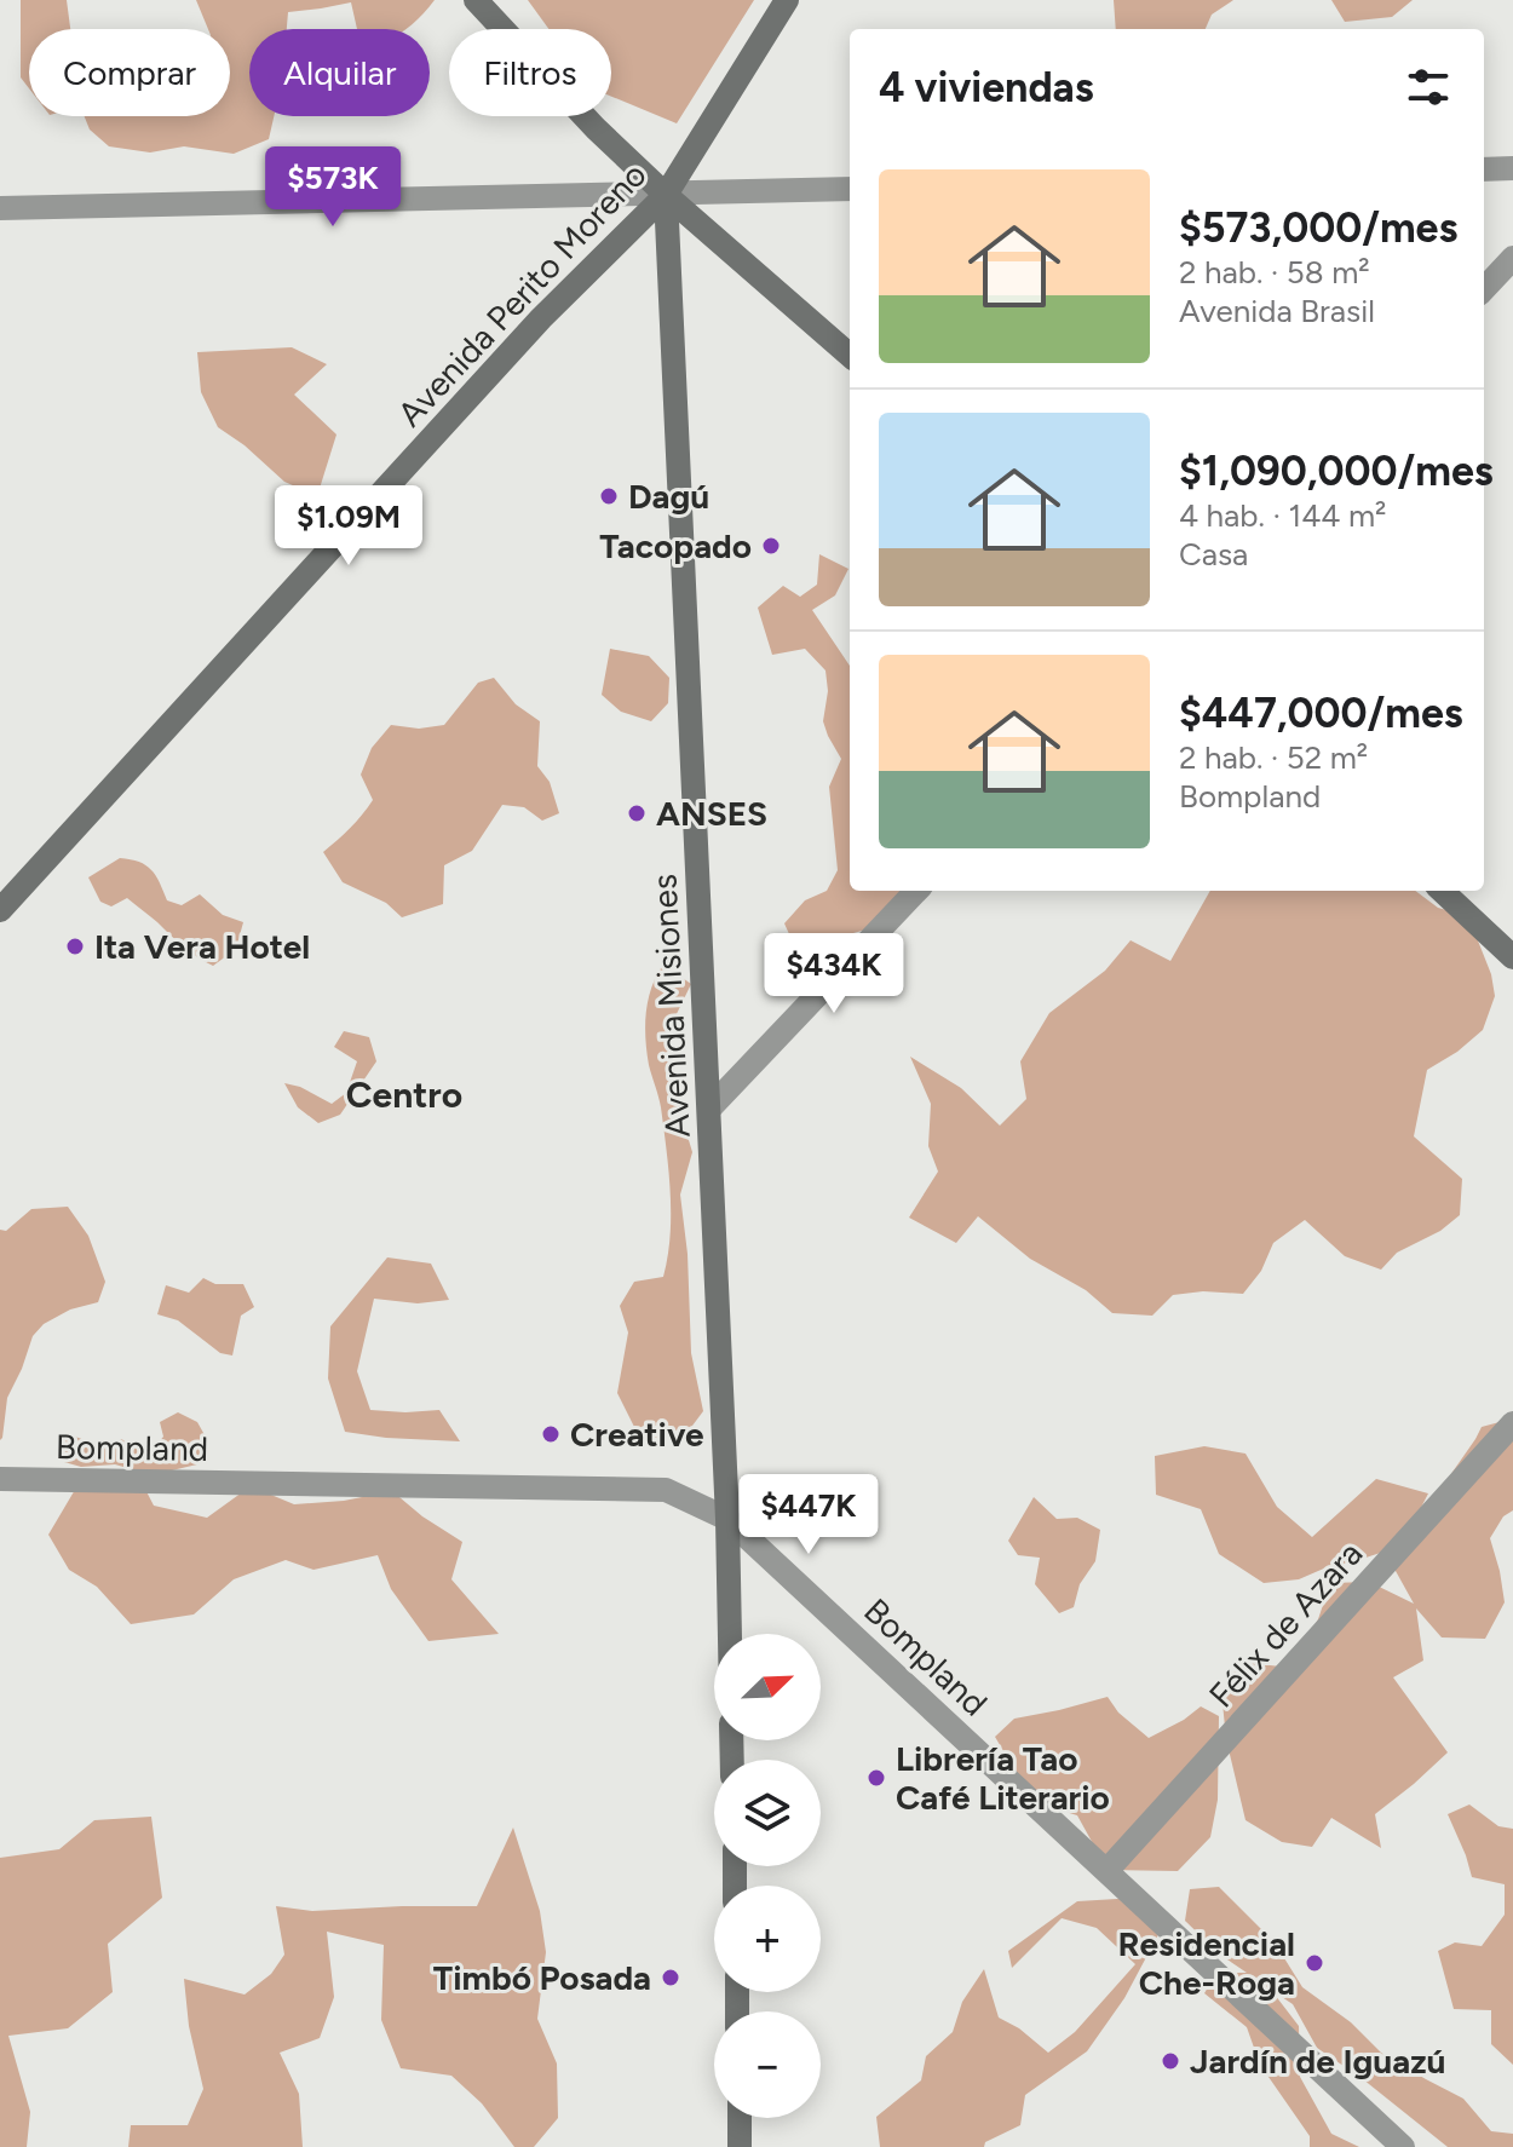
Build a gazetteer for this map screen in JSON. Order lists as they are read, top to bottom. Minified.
{"streets":{"main road":["Avenida Perito Moreno","Avenida Misiones"],"street":["Bompland","Félix de Azara"]},"crossings":[["Avenida Perito Moreno","Avenida Misiones"],["Avenida Misiones","Bompland"],["Bompland","Félix de Azara"]],"districts":["Centro"],"places":["Dagú","Tacopado","ANSES","Ita Vera Hotel","Creative","Librería Tao Café Literario","Residencial Che-Roga","Timbó Posada","Jardín de Iguazú"],"north":"top right","page":{"chip":["Comprar","Alquilar","Filtros"],"heading":"4 viviendas","list":[{"name":"$573,000/mes","note":"2 hab. · 58 m² · Avenida Brasil"},{"name":"$1,090,000/mes","note":"4 hab. · 144 m² · Casa"},{"name":"$447,000/mes","note":"2 hab. · 52 m² · Bompland"}],"price":["$573K","$1.09M","$434K","$447K"],"map_buttons":["+","−"]}}
